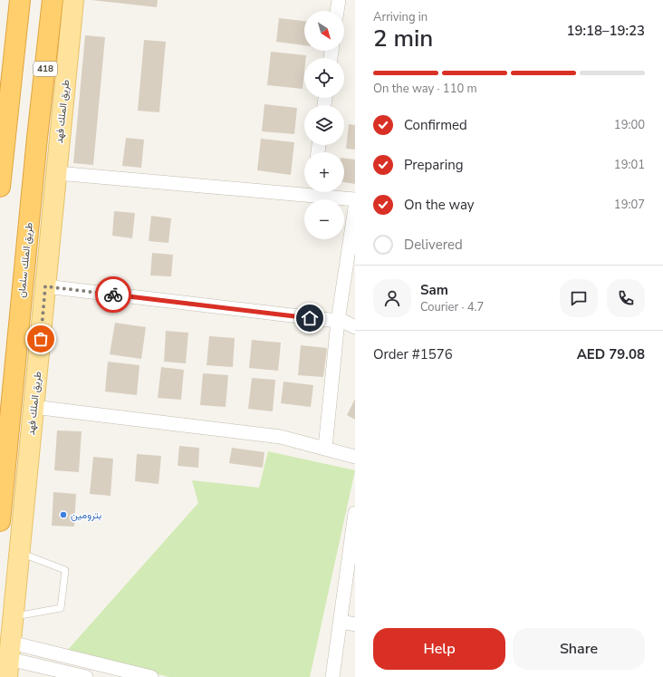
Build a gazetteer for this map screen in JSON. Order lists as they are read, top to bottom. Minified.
{"streets":{"highway":["418","طريق الملك سلمان"],"main road":["طريق الملك فهد"]},"places":["بترومين"],"north":"bottom right","page":{"heading":["2 min","Arriving in","19:18–19:23"],"panel":["Sam","Courier · 4.7","Order #1576","AED 79.08"],"map_buttons":["+","−"],"bar":"On the way · 110 m","list":[["Confirmed","19:00"],["Preparing","19:01"],["On the way","19:07"],"Delivered"],"buttons":["Help","Share"]}}
